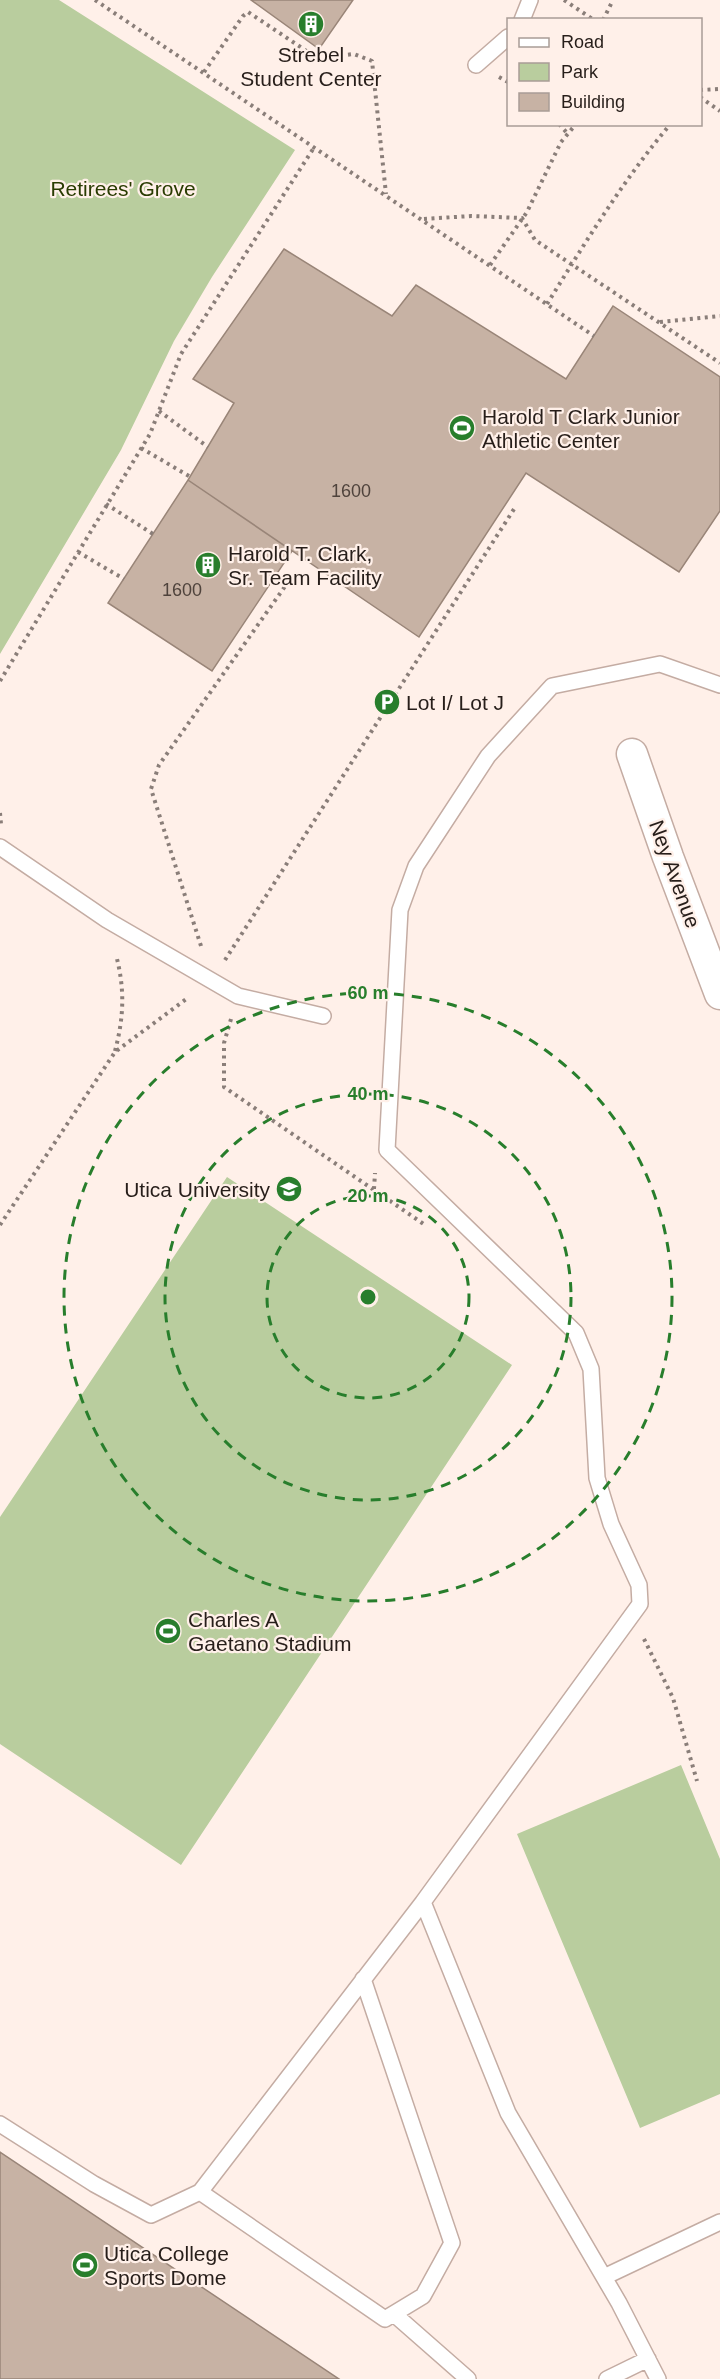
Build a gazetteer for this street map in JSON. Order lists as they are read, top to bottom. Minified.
{"streets":{"street":["Ney Avenue"]},"parks":["Retirees' Grove"],"places":{"building":["Strebel Student Center","Harold T. Clark, Sr. Team Facility"],"sports":["Harold T Clark Junior Athletic Center","Charles A Gaetano Stadium","Utica College Sports Dome"],"parking":["Lot I/ Lot J"],"school or university":["Utica University"]},"house_numbers":["1600","1600"],"legend":["Road","Park","Building"],"rings":["60 m","40 m","20 m"]}
